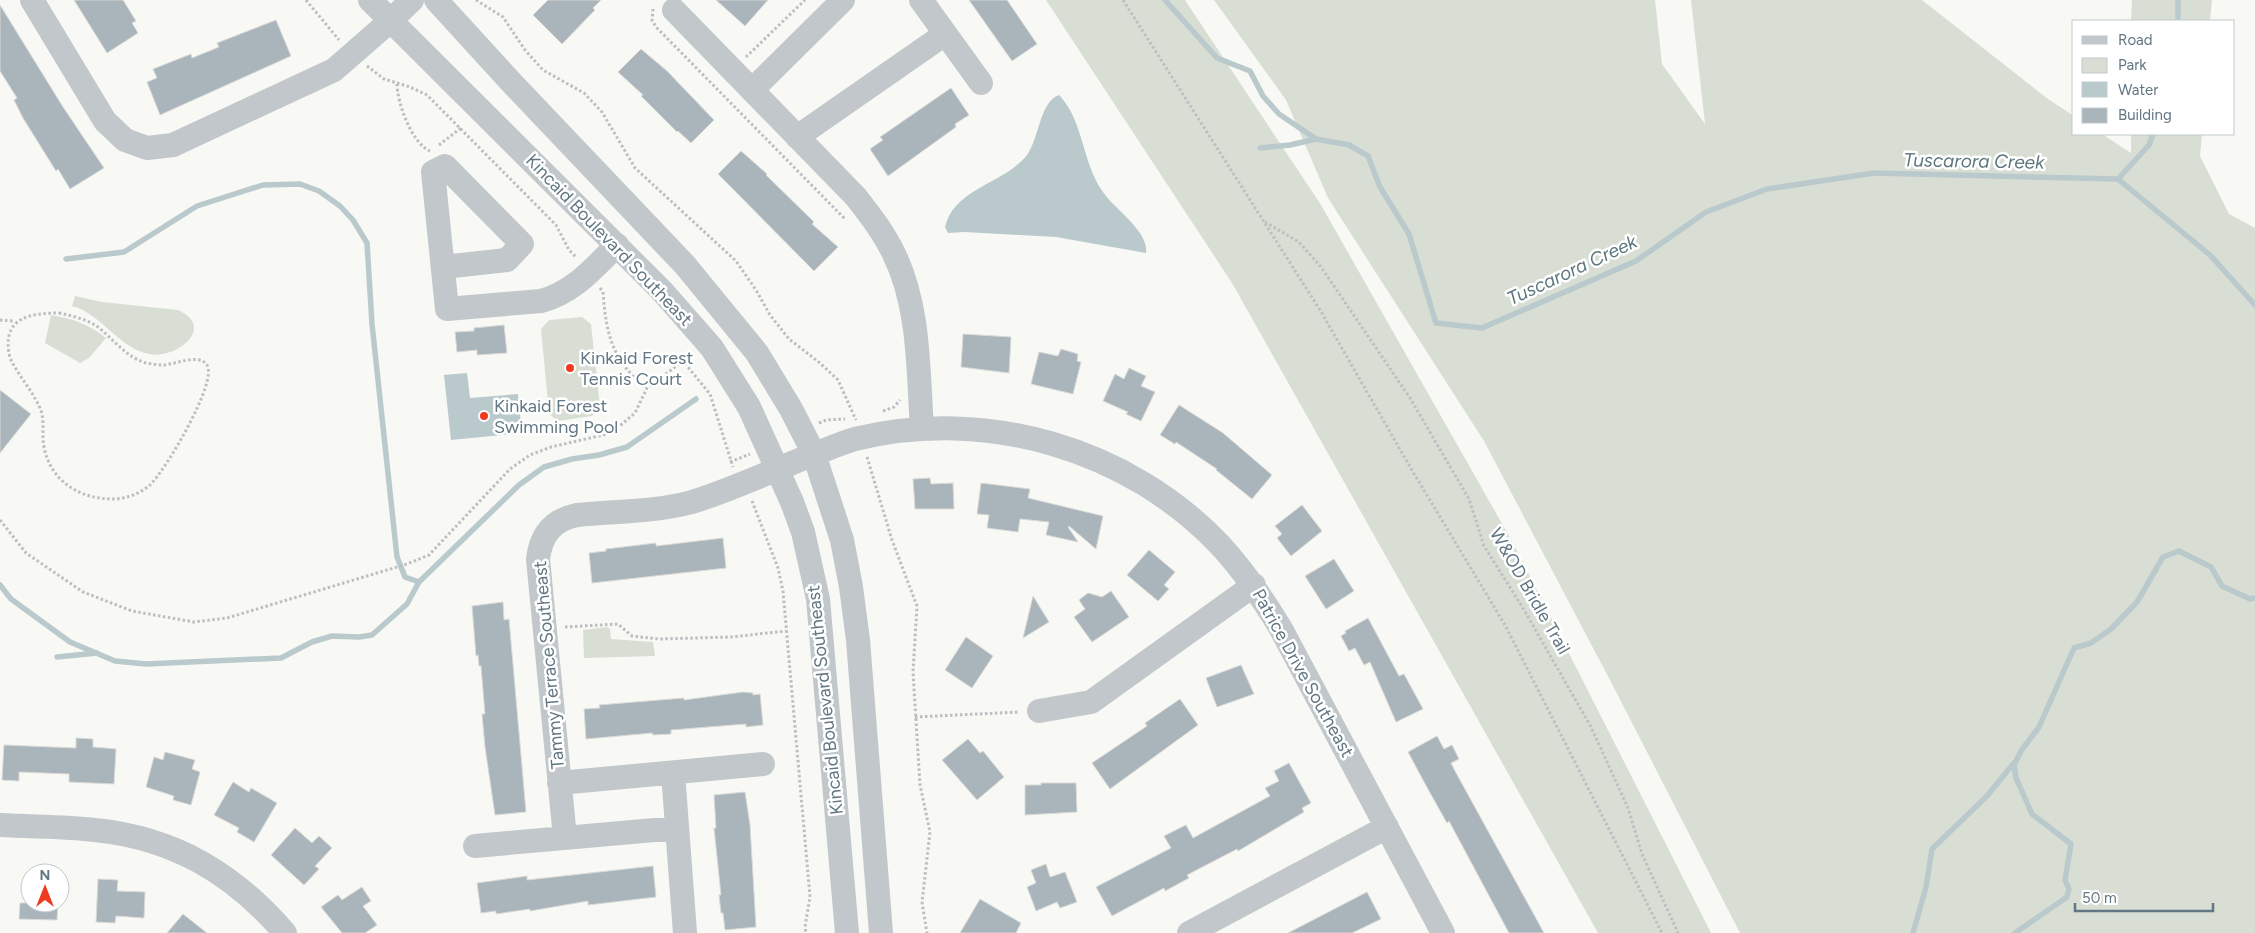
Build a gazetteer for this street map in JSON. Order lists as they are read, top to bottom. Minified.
{"streets":{"street":["Kincaid Boulevard Southeast","Tammy Terrace Southeast","Patrice Drive Southeast"],"path":["W&OD Bridle Trail"]},"crossings":[["Kincaid Boulevard Southeast","Tammy Terrace Southeast"],["Kincaid Boulevard Southeast","Patrice Drive Southeast"],["Tammy Terrace Southeast","Patrice Drive Southeast"]],"water":["Tuscarora Creek"],"places":["Kinkaid Forest Tennis Court","Kinkaid Forest Swimming Pool"],"legend":["Road","Park","Water","Building"],"scale_bar":"50 m","north":"top"}
